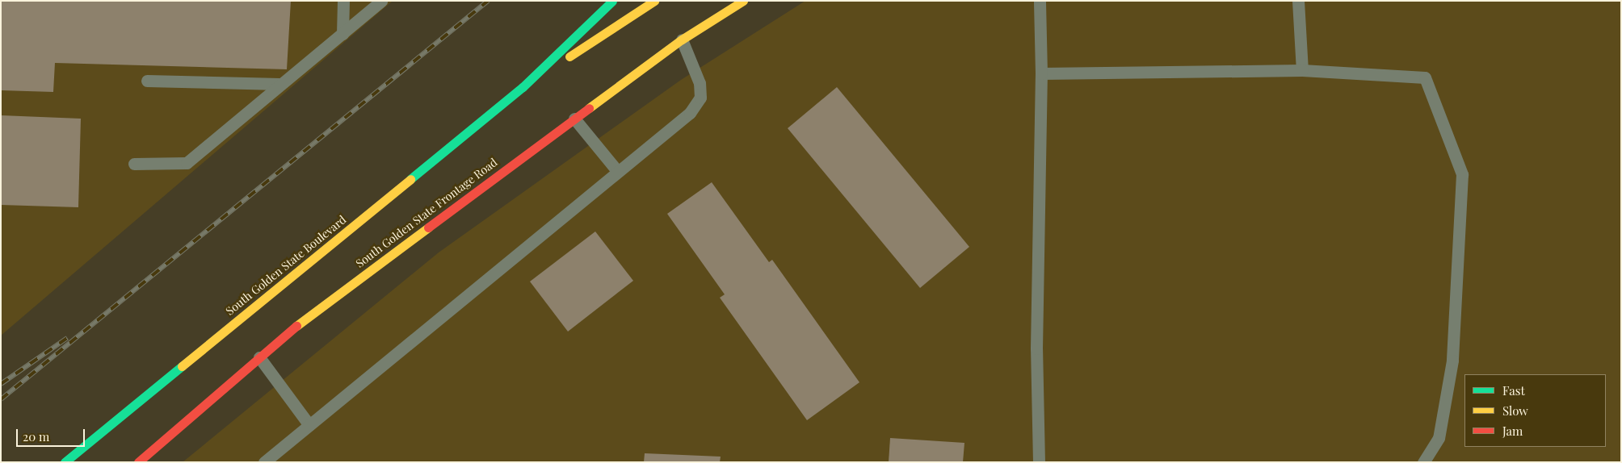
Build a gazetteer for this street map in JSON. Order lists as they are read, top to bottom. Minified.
{"streets":{"main road":["South Golden State Frontage Road","South Golden State Boulevard"]},"legend":["Fast","Slow","Jam"],"scale_bar":"20 m"}
